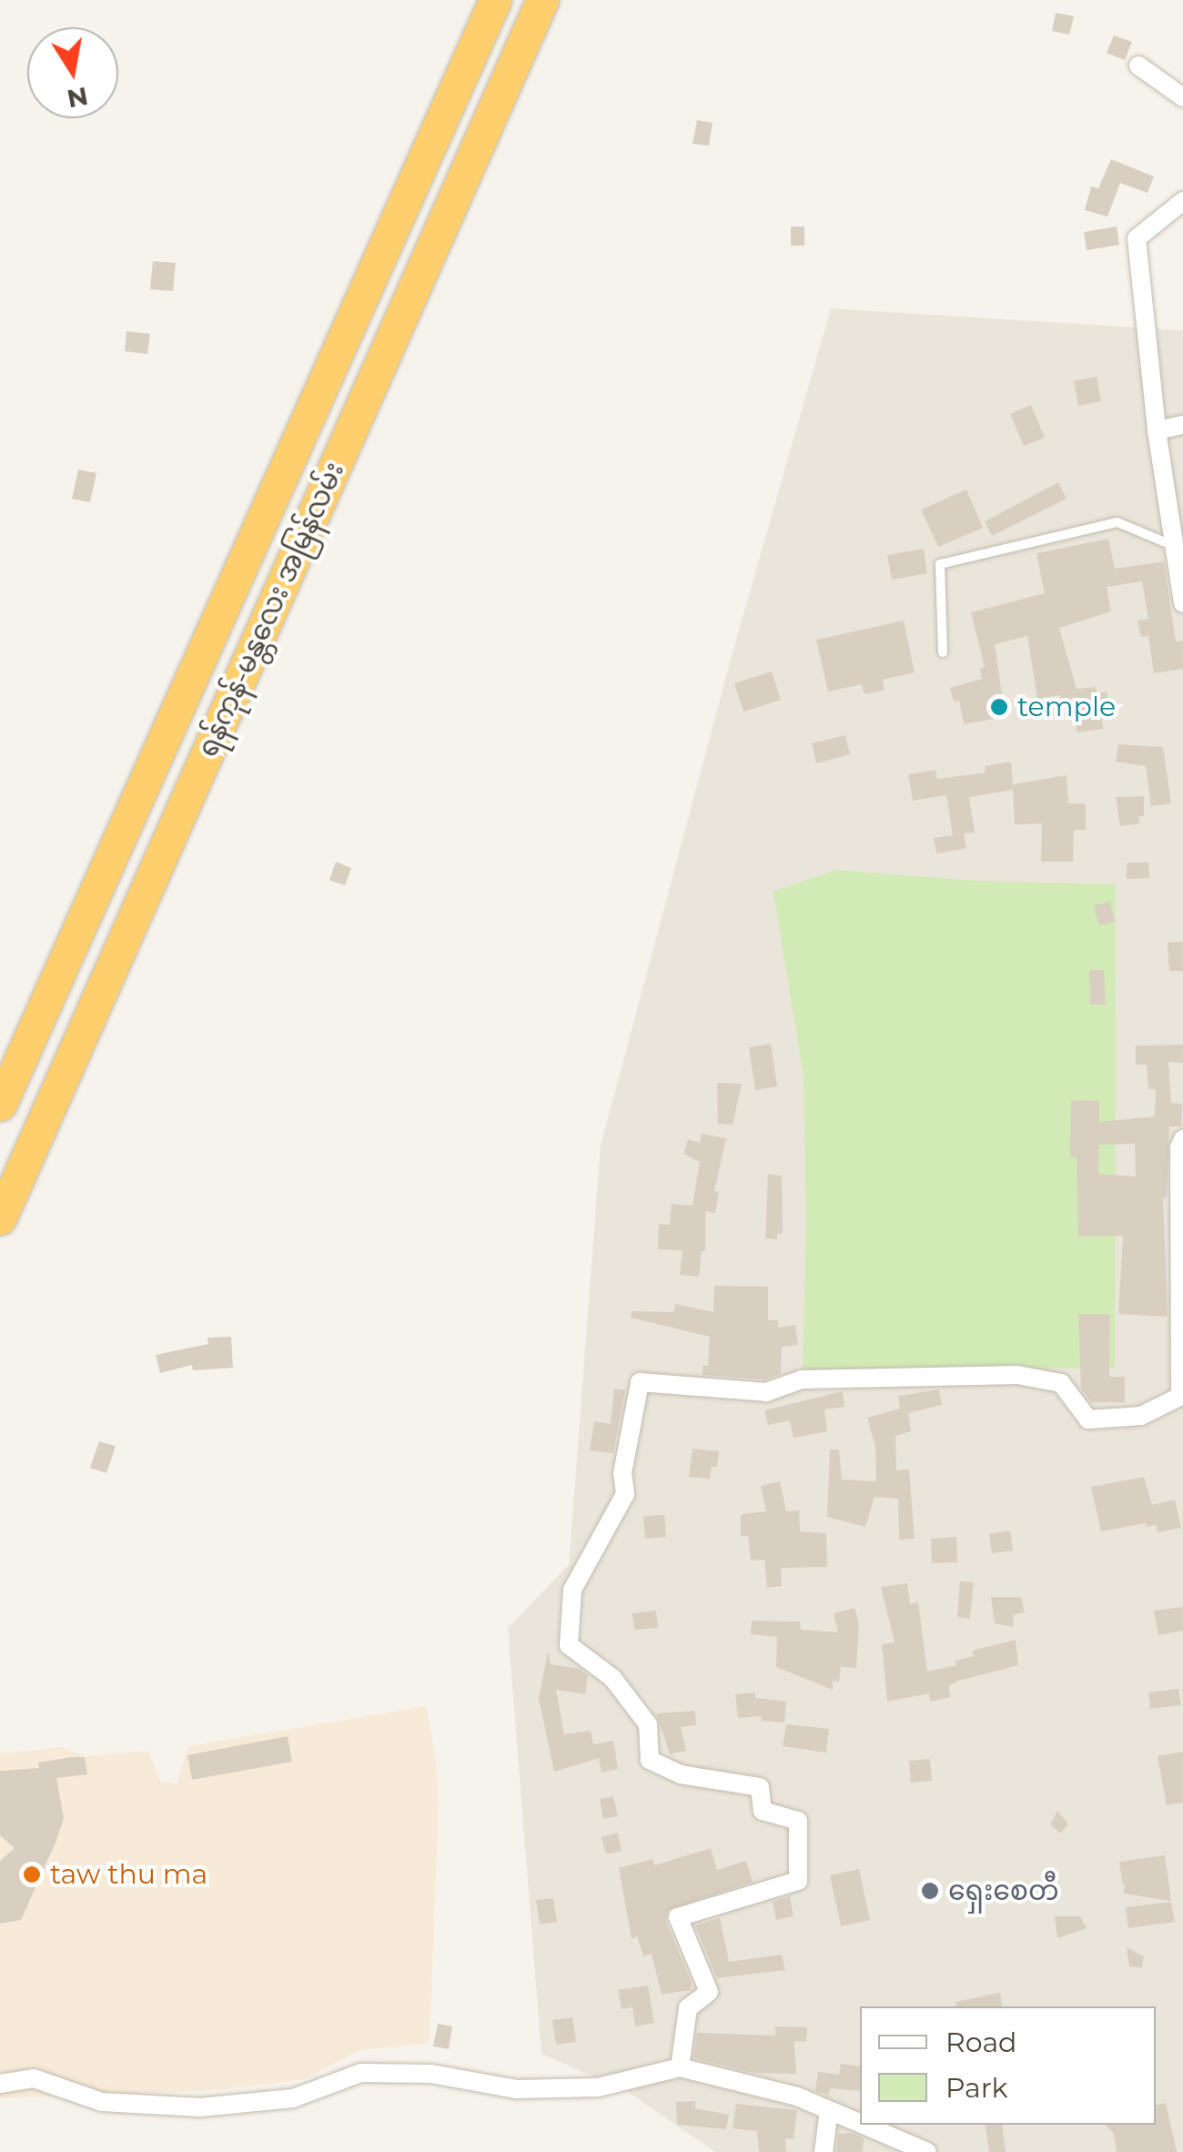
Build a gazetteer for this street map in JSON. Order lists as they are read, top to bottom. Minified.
{"streets":{"highway":["ရန်ကုန်-မန္တလေး အမြန်လမ်း"]},"places":["temple","taw thu ma","ရှေးစေတီ"],"legend":["Road","Park"],"north":"bottom"}
